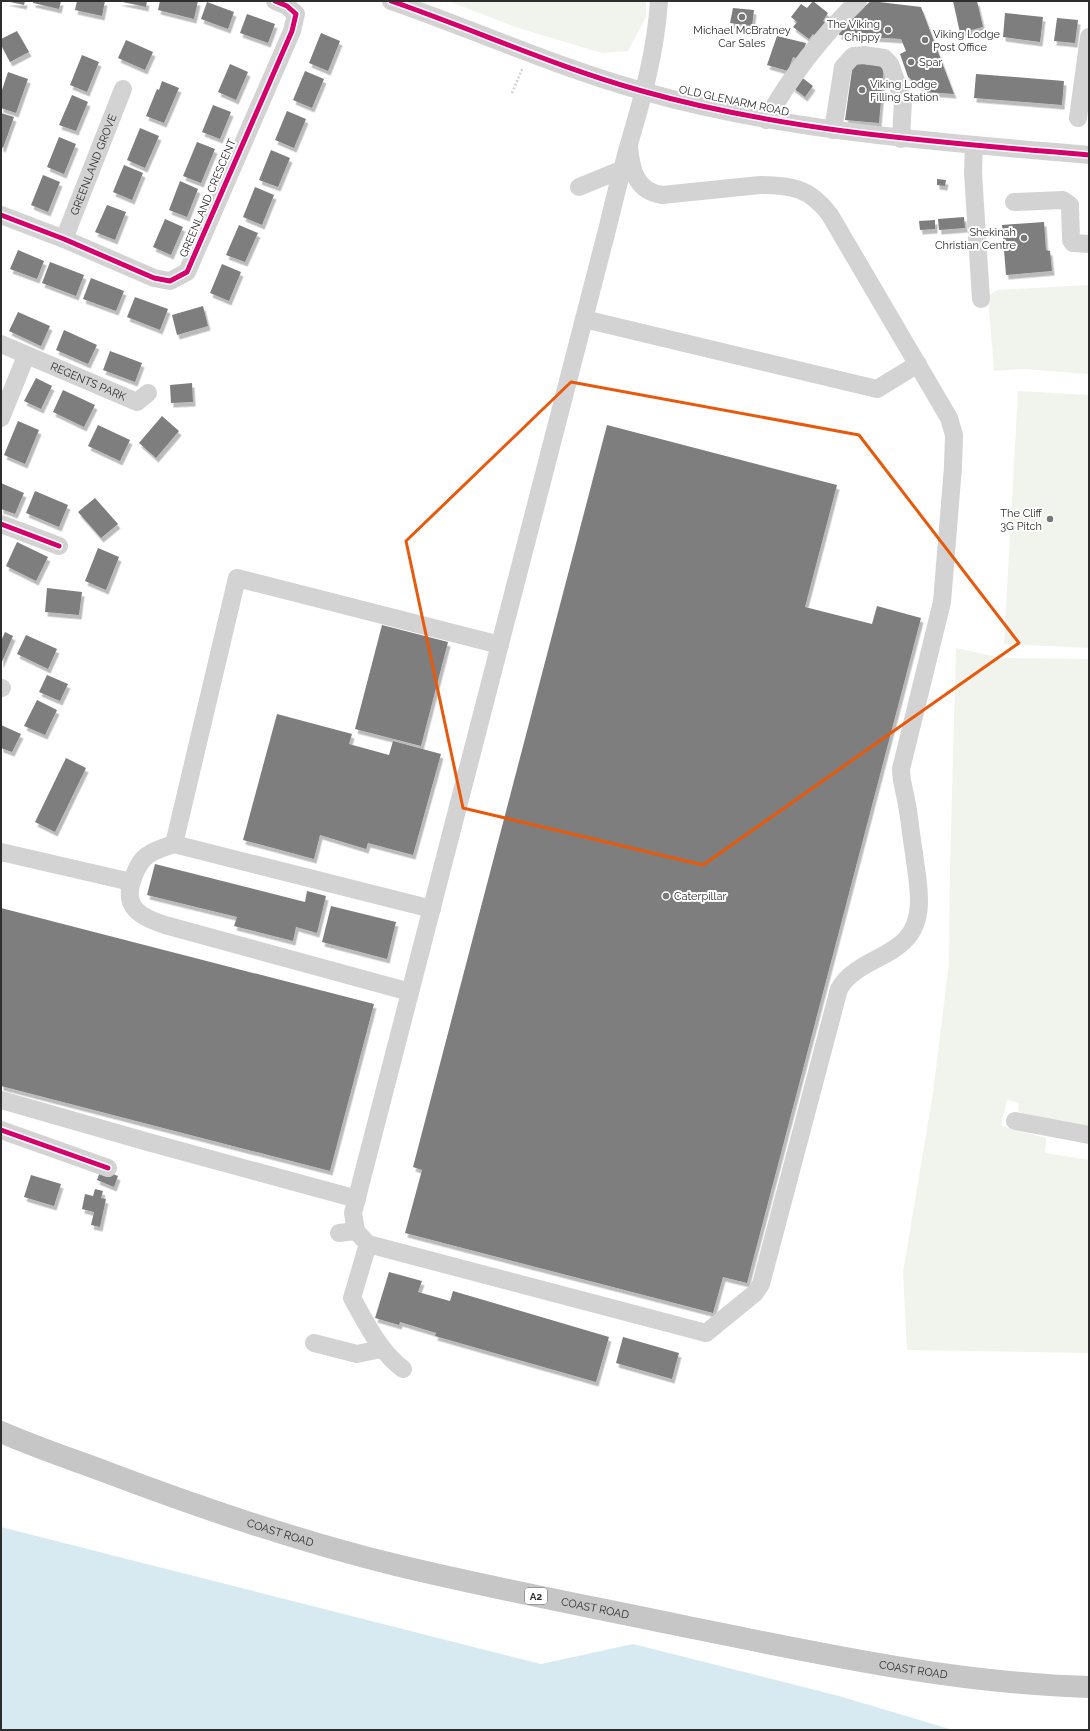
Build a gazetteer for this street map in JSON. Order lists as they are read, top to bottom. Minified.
{"streets":{"main road":["COAST ROAD","A2"],"street":["OLD GLENARM ROAD","GREENLAND GROVE","GREENLAND CRESCENT","REGENTS PARK"]},"crossings":[["GREENLAND GROVE","GREENLAND CRESCENT"]],"places":["Michael McBratney Car Sales","The Viking Chippy","Viking Lodge Post Office","Spar","Viking Lodge Filling Station","Shekinah Christian Centre","The Cliff 3G Pitch","Caterpillar"]}
